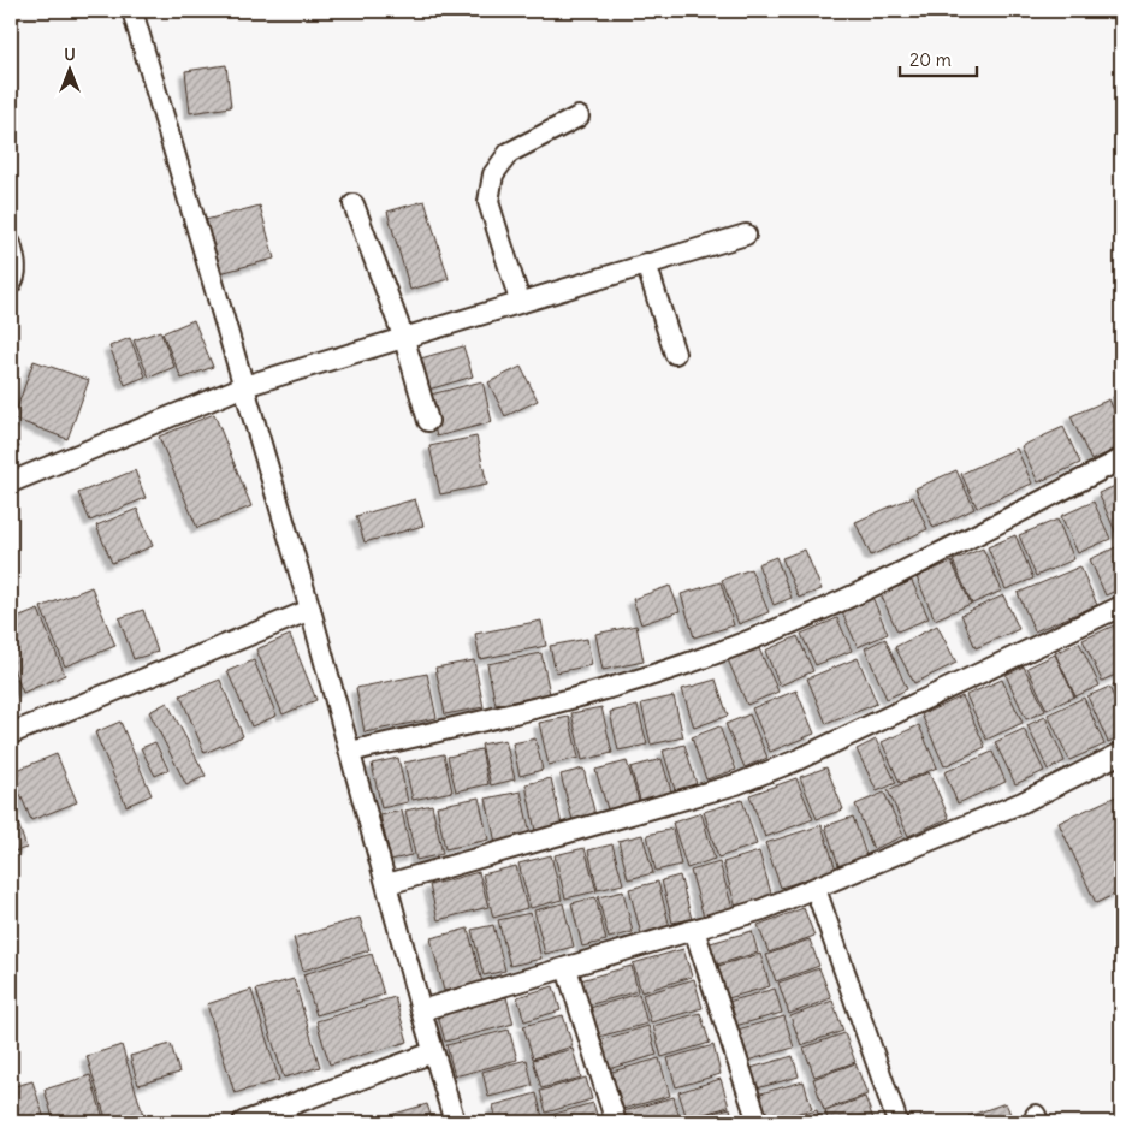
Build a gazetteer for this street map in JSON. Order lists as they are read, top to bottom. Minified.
{"scale_bar":"20 m","north":"top"}
